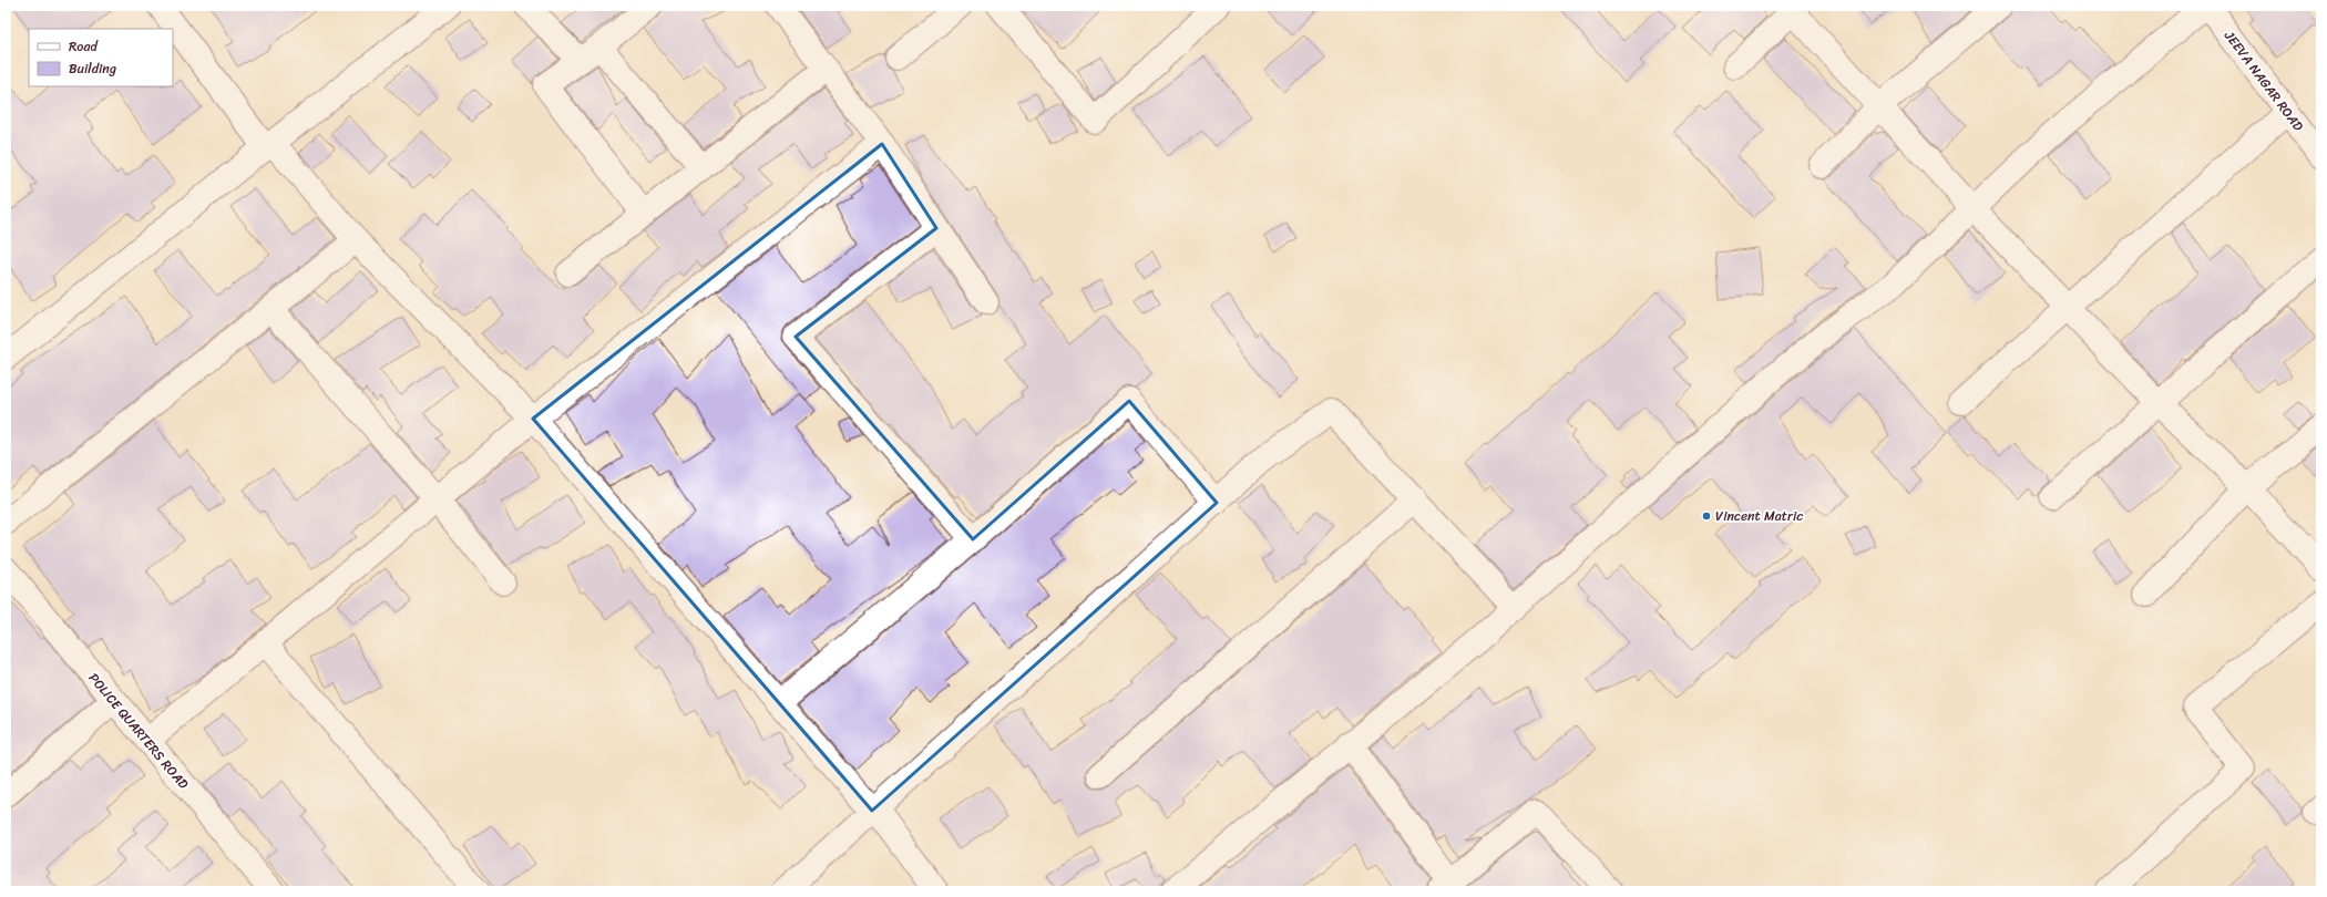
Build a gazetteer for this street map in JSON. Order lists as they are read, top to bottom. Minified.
{"streets":{"street":["JEEVA NAGAR ROAD","POLICE QUARTERS ROAD"]},"places":["Vincent Matric"],"legend":["Road","Building"]}
